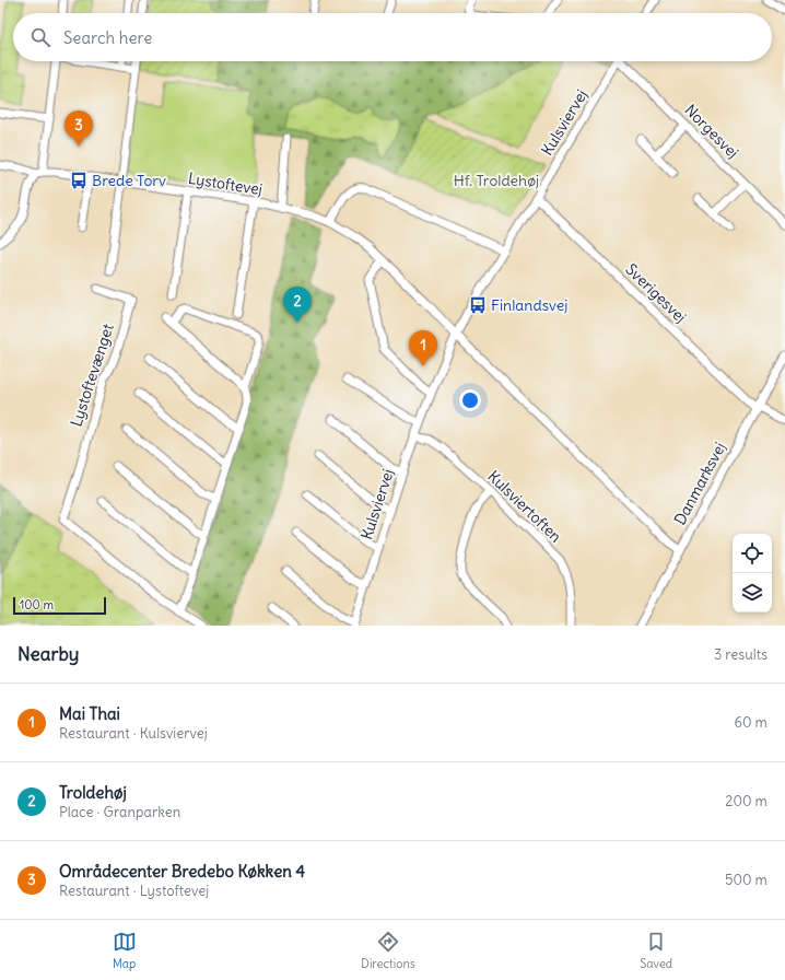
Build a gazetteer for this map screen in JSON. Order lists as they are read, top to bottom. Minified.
{"streets":{"street":["Kulsviervej","Norgesvej","Lystoftevej","Sverigesvej","Lystoftevænget","Danmarksvej","Kulsviertoften"]},"crossings":[["Kulsviervej","Lystoftevej"],["Kulsviervej","Sverigesvej"],["Kulsviervej","Kulsviertoften"],["Sverigesvej","Danmarksvej"]],"parks":["Hf. Troldehøj"],"places":{"bus stop":["Brede Torv","Finlandsvej"]},"scale_bar":"100 m","page":{"search":"Search here","pins":["3","2","1"],"scale":"100 m","heading":["Nearby","3 results"],"list":[{"mark":"1","name":"Mai Thai","note":"Restaurant · Kulsviervej","value":"60 m"},{"mark":"2","name":"Troldehøj","note":"Place · Granparken","value":"200 m"},{"mark":"3","name":"Områdecenter Bredebo Køkken 4","note":"Restaurant · Lystoftevej","value":"500 m"}],"nav":["Map","Directions","Saved"]}}
